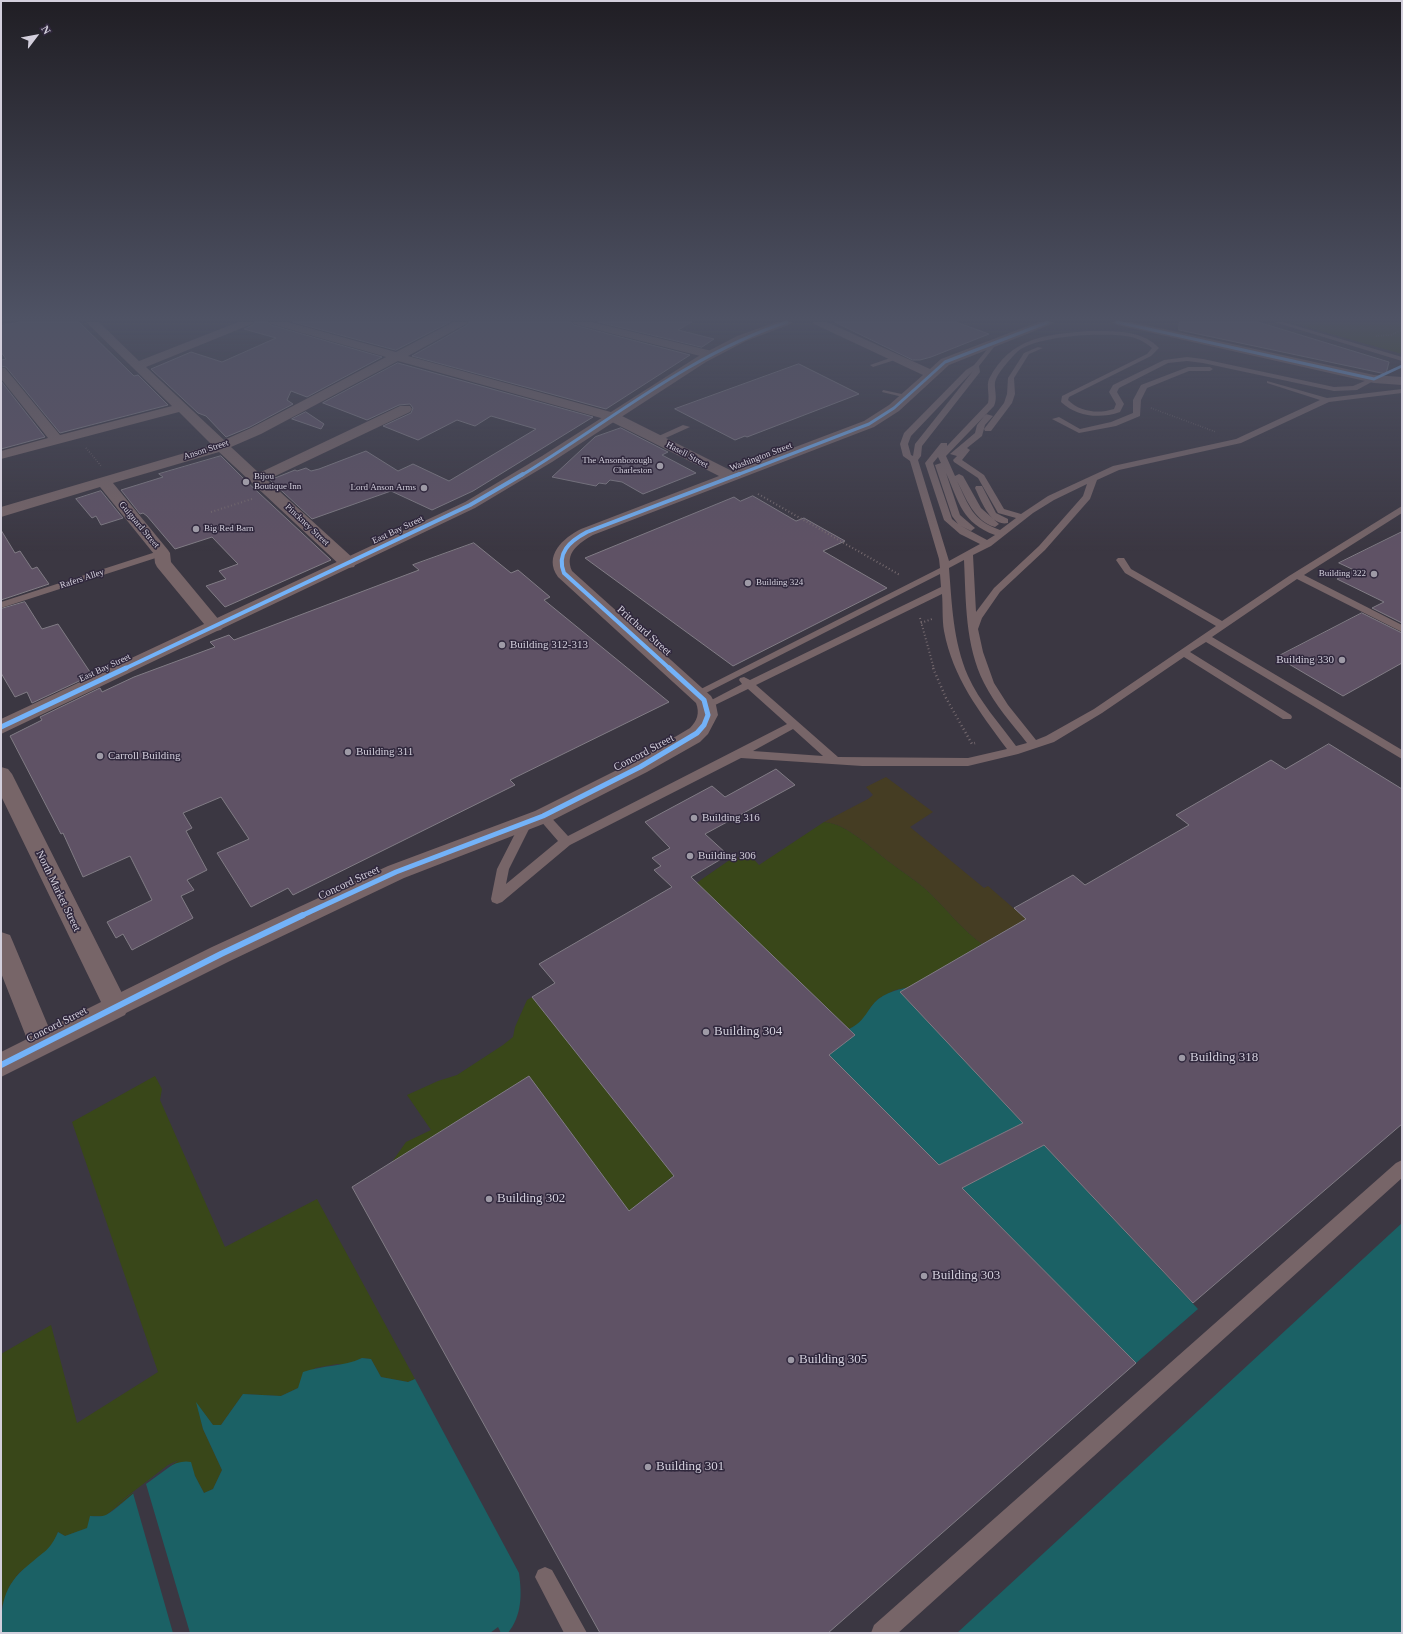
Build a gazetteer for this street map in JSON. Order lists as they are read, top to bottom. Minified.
{"streets":{"street":["Anson Street","Hasell Street","Washington Street","Guignard Street","Pinckney Street","East Bay Street","Pritchard Street","Concord Street","North Market Street"],"lane":["Rafers Alley"]},"crossings":[["Anson Street","Guignard Street"],["Anson Street","Pinckney Street"],["Hasell Street","Washington Street"],["Hasell Street","East Bay Street"],["Washington Street","Pritchard Street"],["Guignard Street","East Bay Street"],["Guignard Street","Rafers Alley"],["Pinckney Street","East Bay Street"],["Pritchard Street","Concord Street"],["Concord Street","North Market Street"]],"places":["The Ansonborough Charleston","Bijou Boutique Inn","Lord Anson Arms","Big Red Barn","Building 322","Building 324","Building 312-313","Building 330","Building 311","Carroll Building","Building 316","Building 306","Building 304","Building 318","Building 302","Building 303","Building 305","Building 301"],"north":"top right"}
